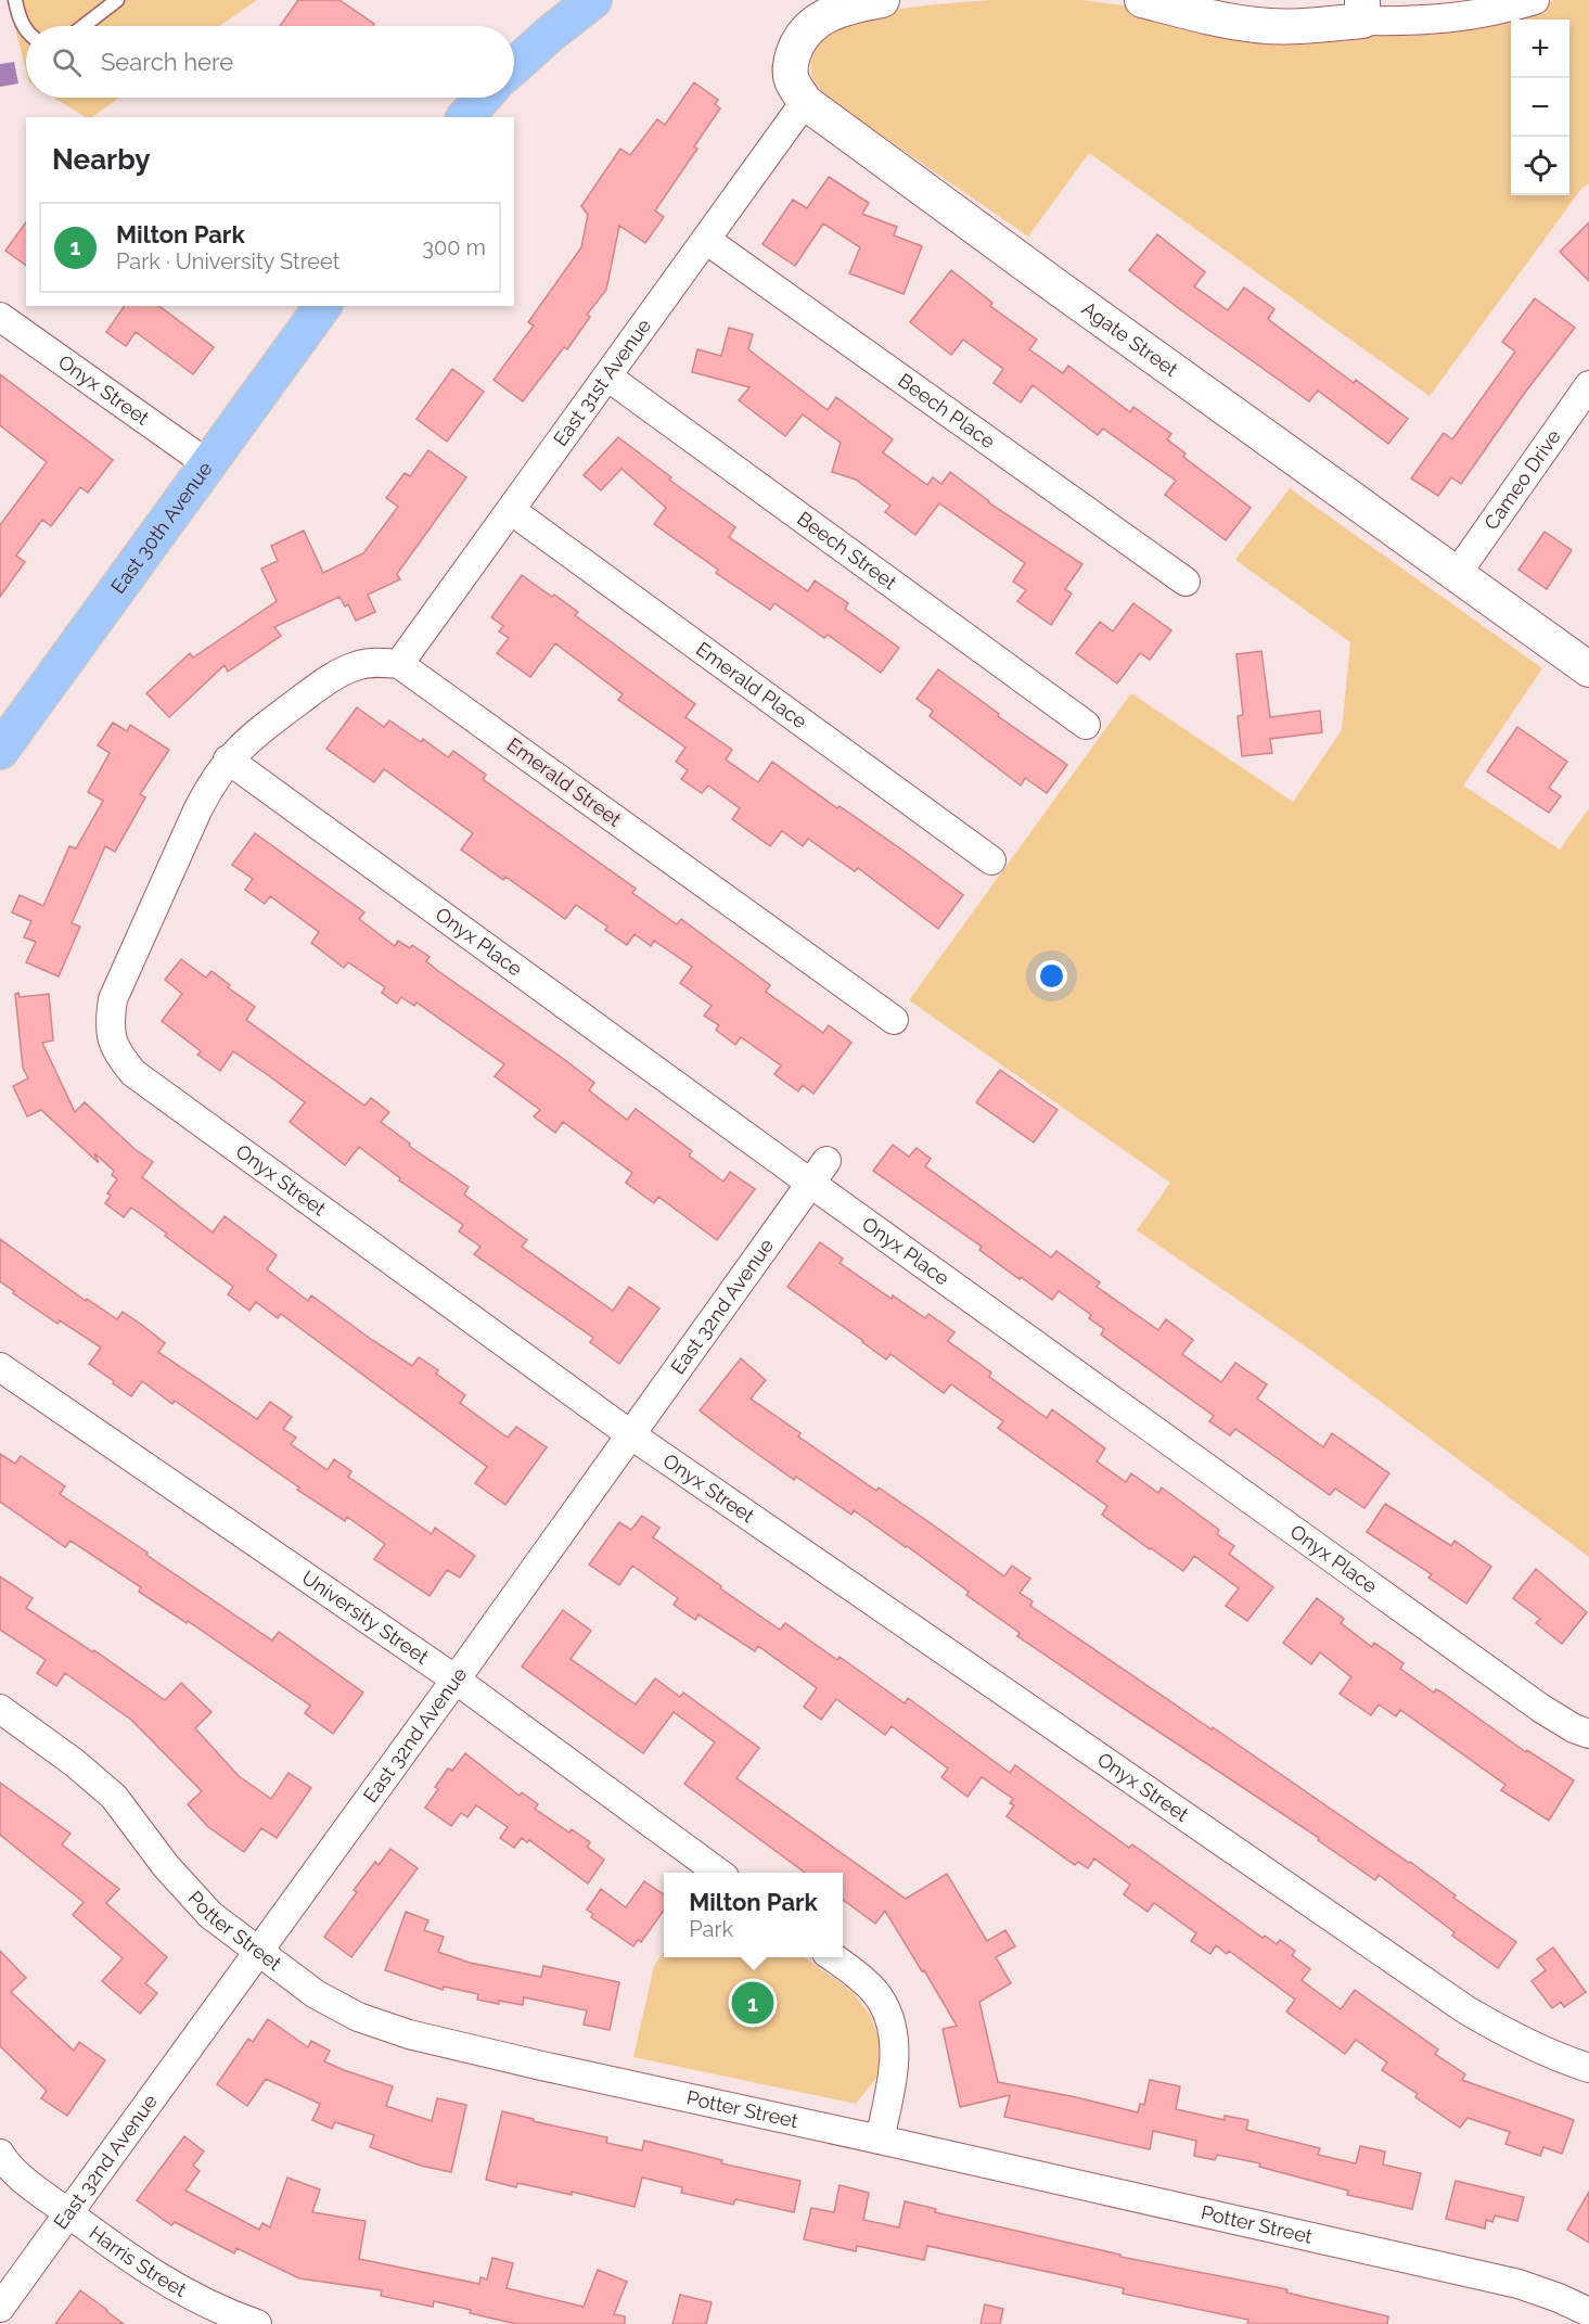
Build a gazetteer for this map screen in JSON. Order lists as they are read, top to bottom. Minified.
{"streets":{"main road":["East 30th Avenue"],"street":["Agate Street","East 31st Avenue","Onyx Street","Beech Place","Cameo Drive","Beech Street","Emerald Place","Emerald Street","Onyx Place","East 32nd Avenue","University Street","Potter Street","Harris Street"]},"crossings":[["Agate Street","East 31st Avenue"],["Agate Street","Cameo Drive"],["East 31st Avenue","Beech Place"],["East 31st Avenue","Beech Street"],["East 31st Avenue","Emerald Place"],["East 31st Avenue","Emerald Street"],["Onyx Street","East 30th Avenue"],["Onyx Street","Onyx Place"],["Onyx Street","East 32nd Avenue"],["Onyx Place","East 32nd Avenue"],["East 32nd Avenue","University Street"],["East 32nd Avenue","Potter Street"],["East 32nd Avenue","Harris Street"]],"page":{"map_buttons":["+","−"],"search":"Search here","heading":"Nearby","list":[{"mark":"1","name":"Milton Park","note":"Park · University Street","value":"300 m"}],"popup":["Milton Park","Park"],"pins":"1"}}
